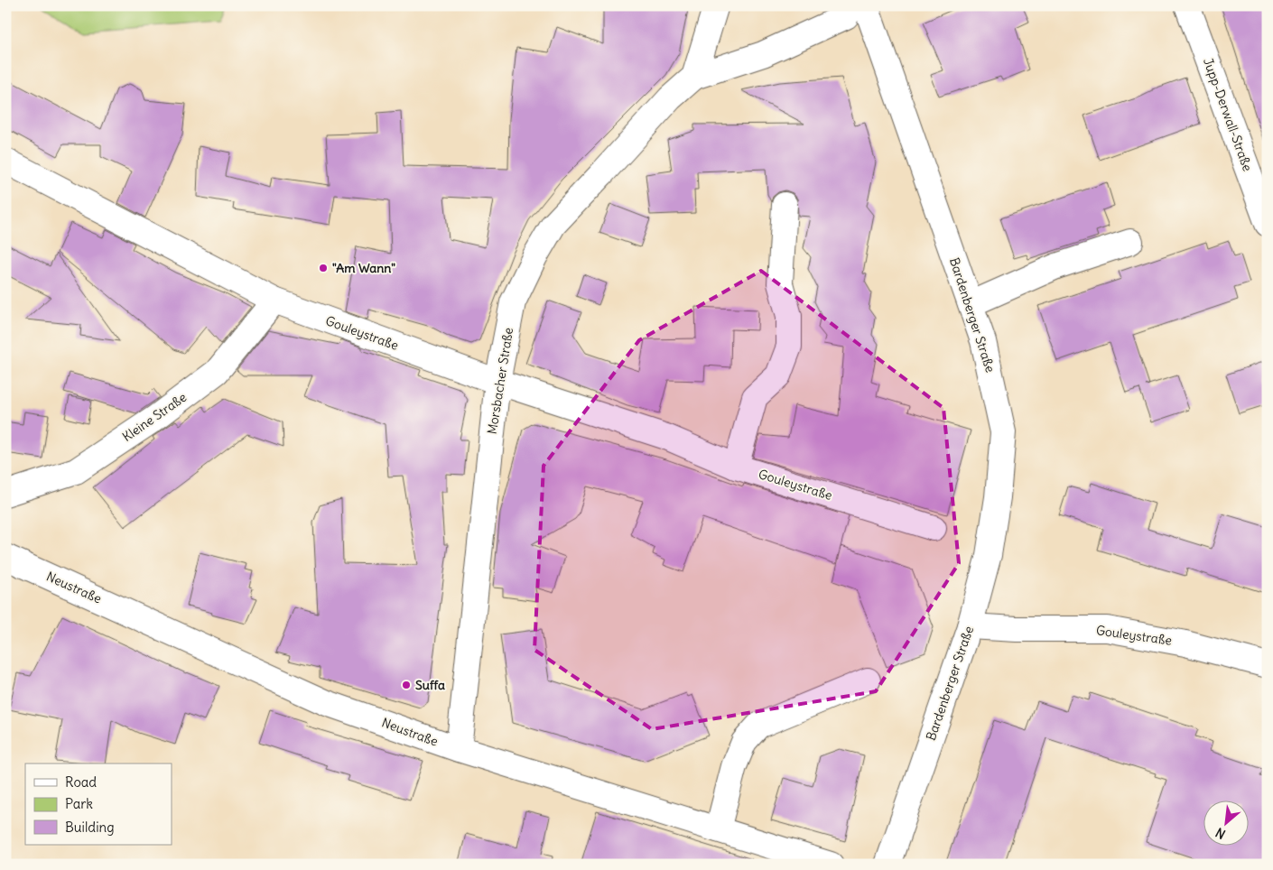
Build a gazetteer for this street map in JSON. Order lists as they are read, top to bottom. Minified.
{"streets":{"street":["Jupp-Derwall-Straße","Bardenberger Straße","Gouleystraße","Morsbacher Straße","Kleine Straße","Neustraße"]},"crossings":[["Bardenberger Straße","Gouleystraße"],["Bardenberger Straße","Morsbacher Straße"],["Gouleystraße","Morsbacher Straße"],["Gouleystraße","Kleine Straße"],["Morsbacher Straße","Neustraße"]],"places":["\"Am Wann\"","Suffa"],"legend":["Road","Park","Building"],"north":"bottom left"}
